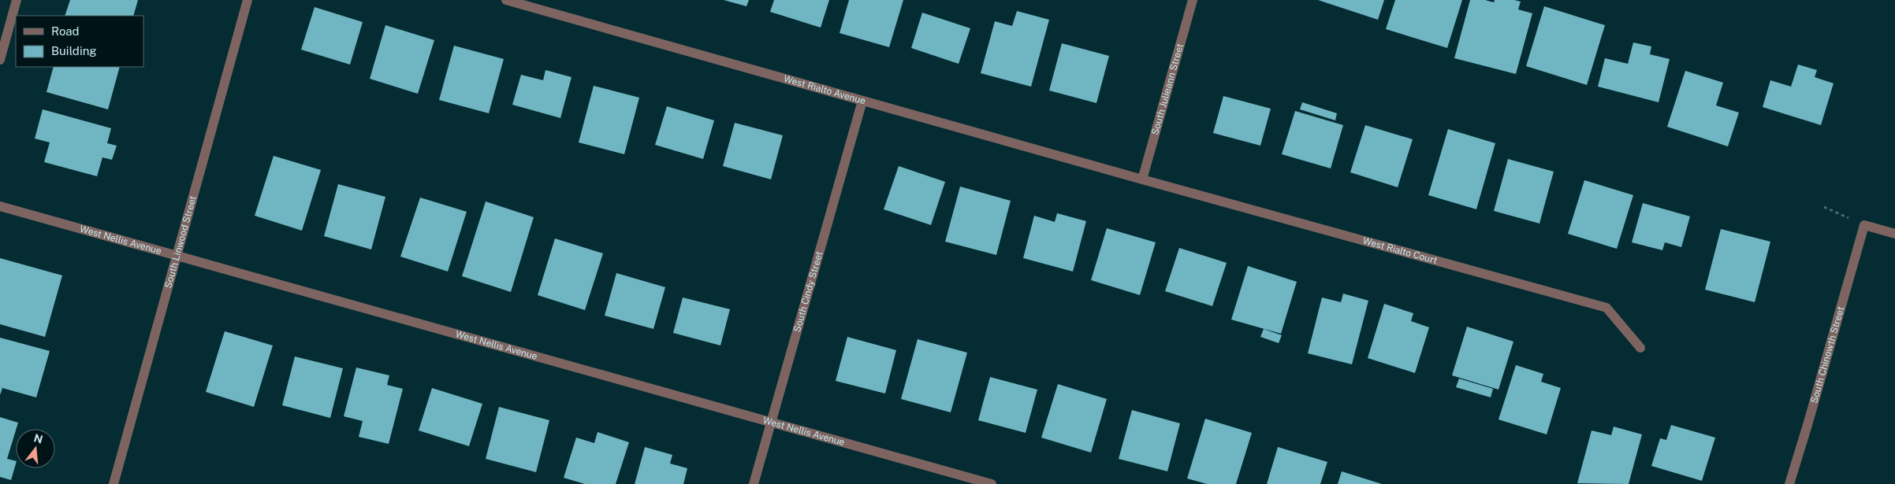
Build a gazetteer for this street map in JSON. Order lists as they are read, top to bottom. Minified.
{"streets":{"street":["West Rialto Avenue","South Julieann Street","West Nellis Avenue","South Linwood Street","West Rialto Court","South Cindy Street","South Chinowth Street"]},"crossings":[["West Rialto Avenue","South Julieann Street"],["West Rialto Avenue","West Rialto Court"],["West Rialto Avenue","South Cindy Street"],["South Julieann Street","West Rialto Court"],["West Nellis Avenue","South Linwood Street"],["West Nellis Avenue","South Cindy Street"]],"legend":["Road","Building"],"north":"top"}
